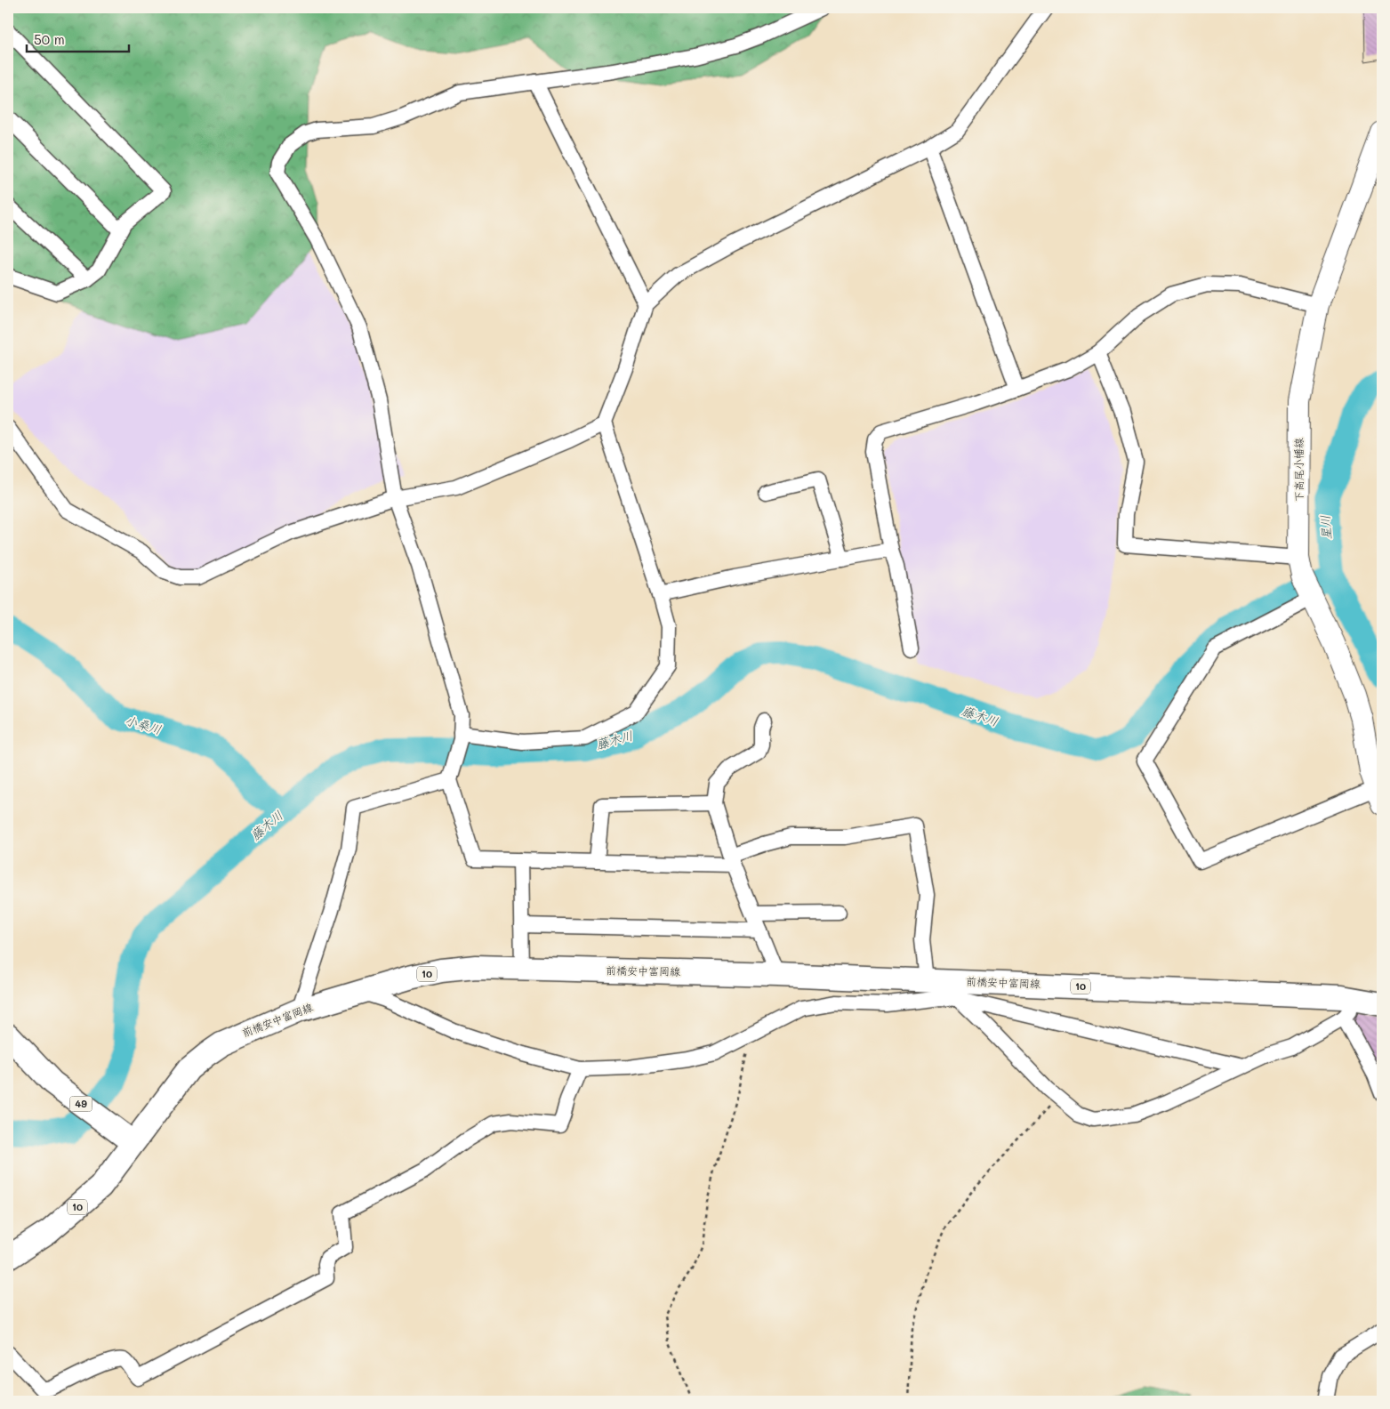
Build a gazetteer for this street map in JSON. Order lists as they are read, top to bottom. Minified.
{"streets":{"main road":["下高尾小幡線","前橋安中富岡線","10","49"]},"crossings":[["前橋安中富岡線","49"]],"water":["星川","藤木川","小桑川"],"scale_bar":"50 m"}
